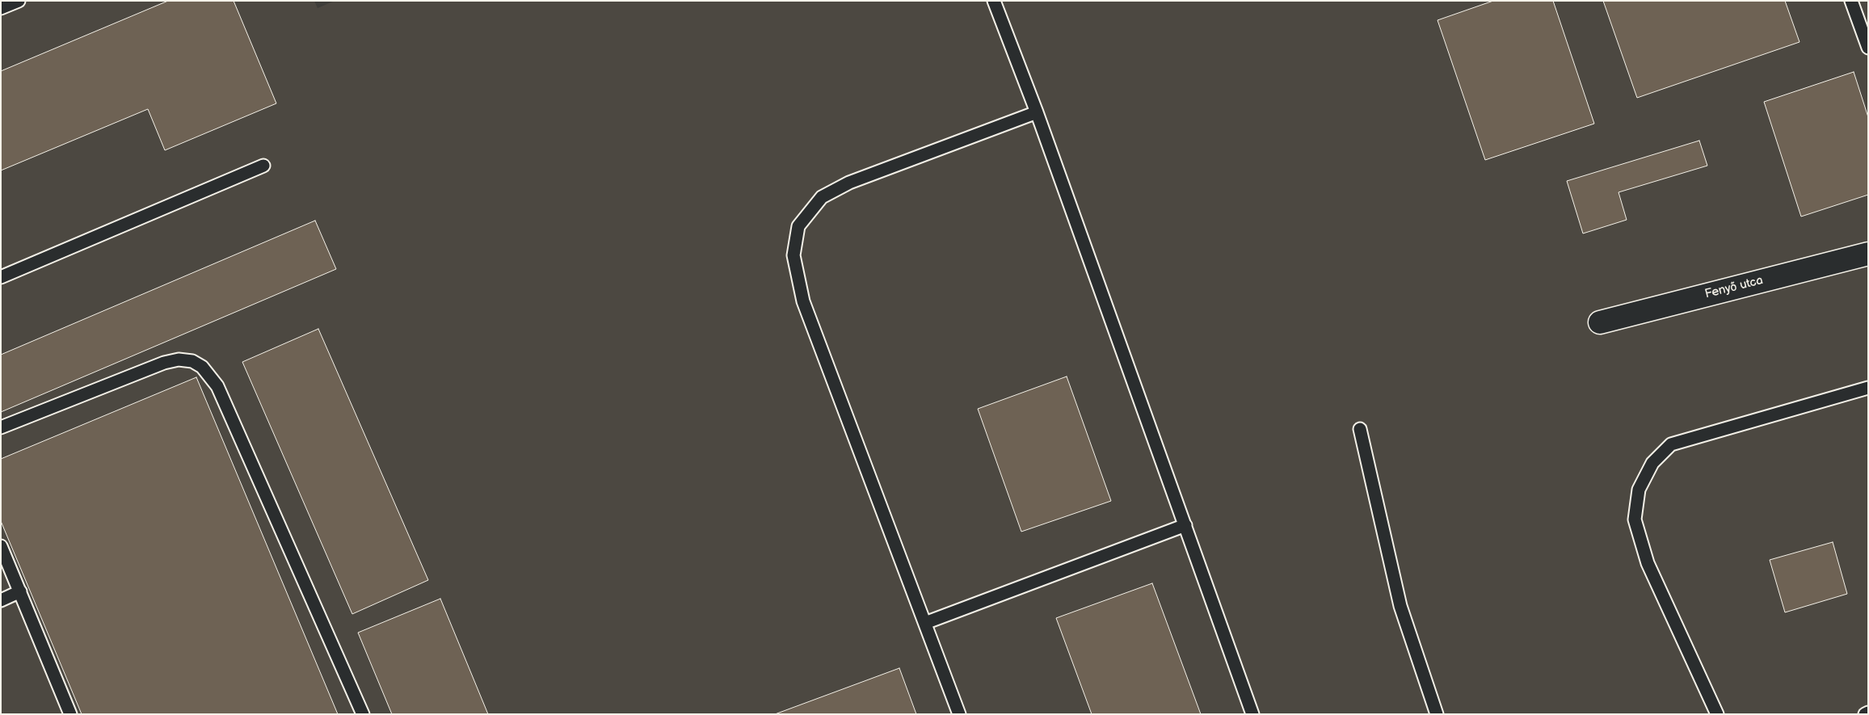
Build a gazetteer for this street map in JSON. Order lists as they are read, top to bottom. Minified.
{"streets":{"street":["Fenyő utca"]}}
